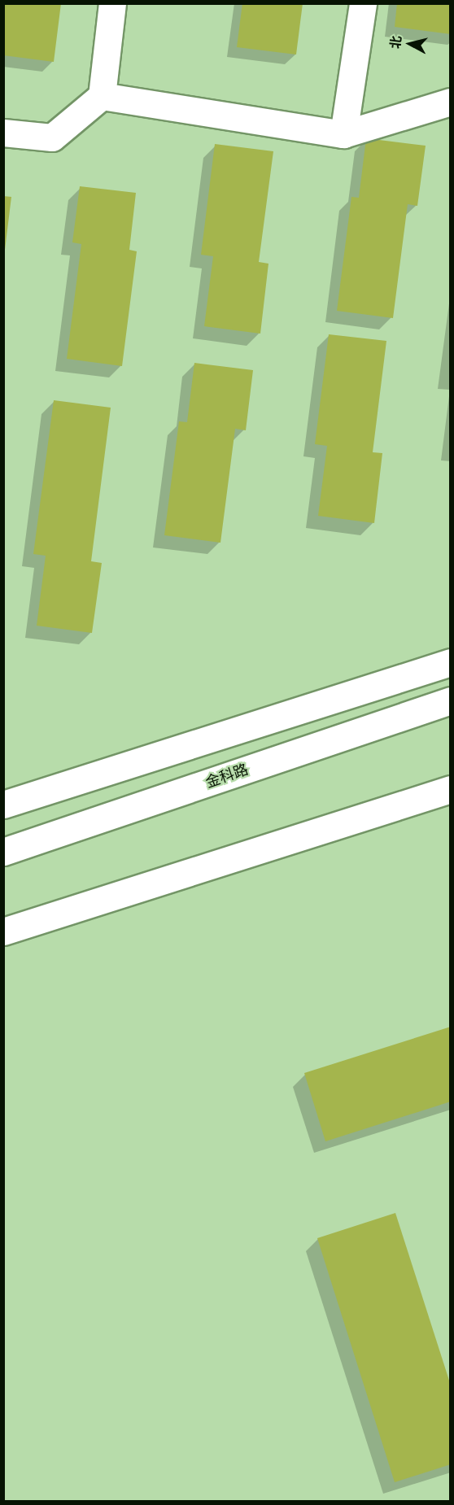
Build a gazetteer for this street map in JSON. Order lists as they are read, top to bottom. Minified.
{"streets":{"street":["金科路"]},"north":"left"}
